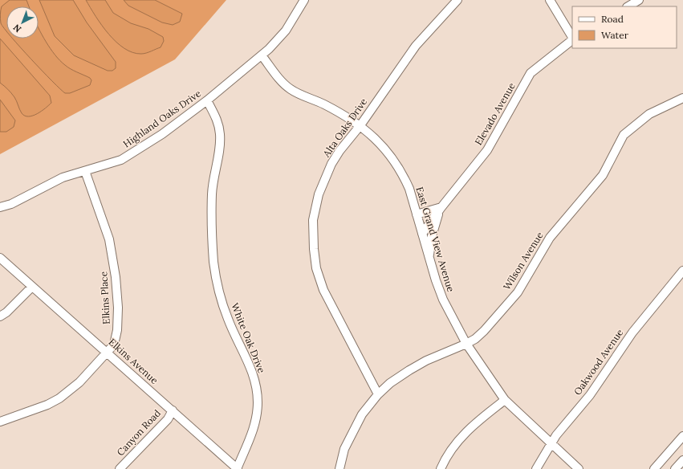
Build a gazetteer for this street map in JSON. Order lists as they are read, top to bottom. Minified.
{"streets":{"street":["Elevado Avenue","Highland Oaks Drive","Alta Oaks Drive","East Grand View Avenue","Wilson Avenue","Elkins Place","White Oak Drive","Elkins Avenue","Oakwood Avenue","Canyon Road"]},"crossings":[["Elevado Avenue","East Grand View Avenue"],["Highland Oaks Drive","East Grand View Avenue"],["Highland Oaks Drive","Elkins Place"],["Highland Oaks Drive","White Oak Drive"],["Alta Oaks Drive","East Grand View Avenue"],["Alta Oaks Drive","Wilson Avenue"],["East Grand View Avenue","Wilson Avenue"],["East Grand View Avenue","Oakwood Avenue"],["Elkins Place","Elkins Avenue"],["White Oak Drive","Elkins Avenue"],["Elkins Avenue","Canyon Road"]],"legend":["Road","Water"],"north":"bottom left"}
